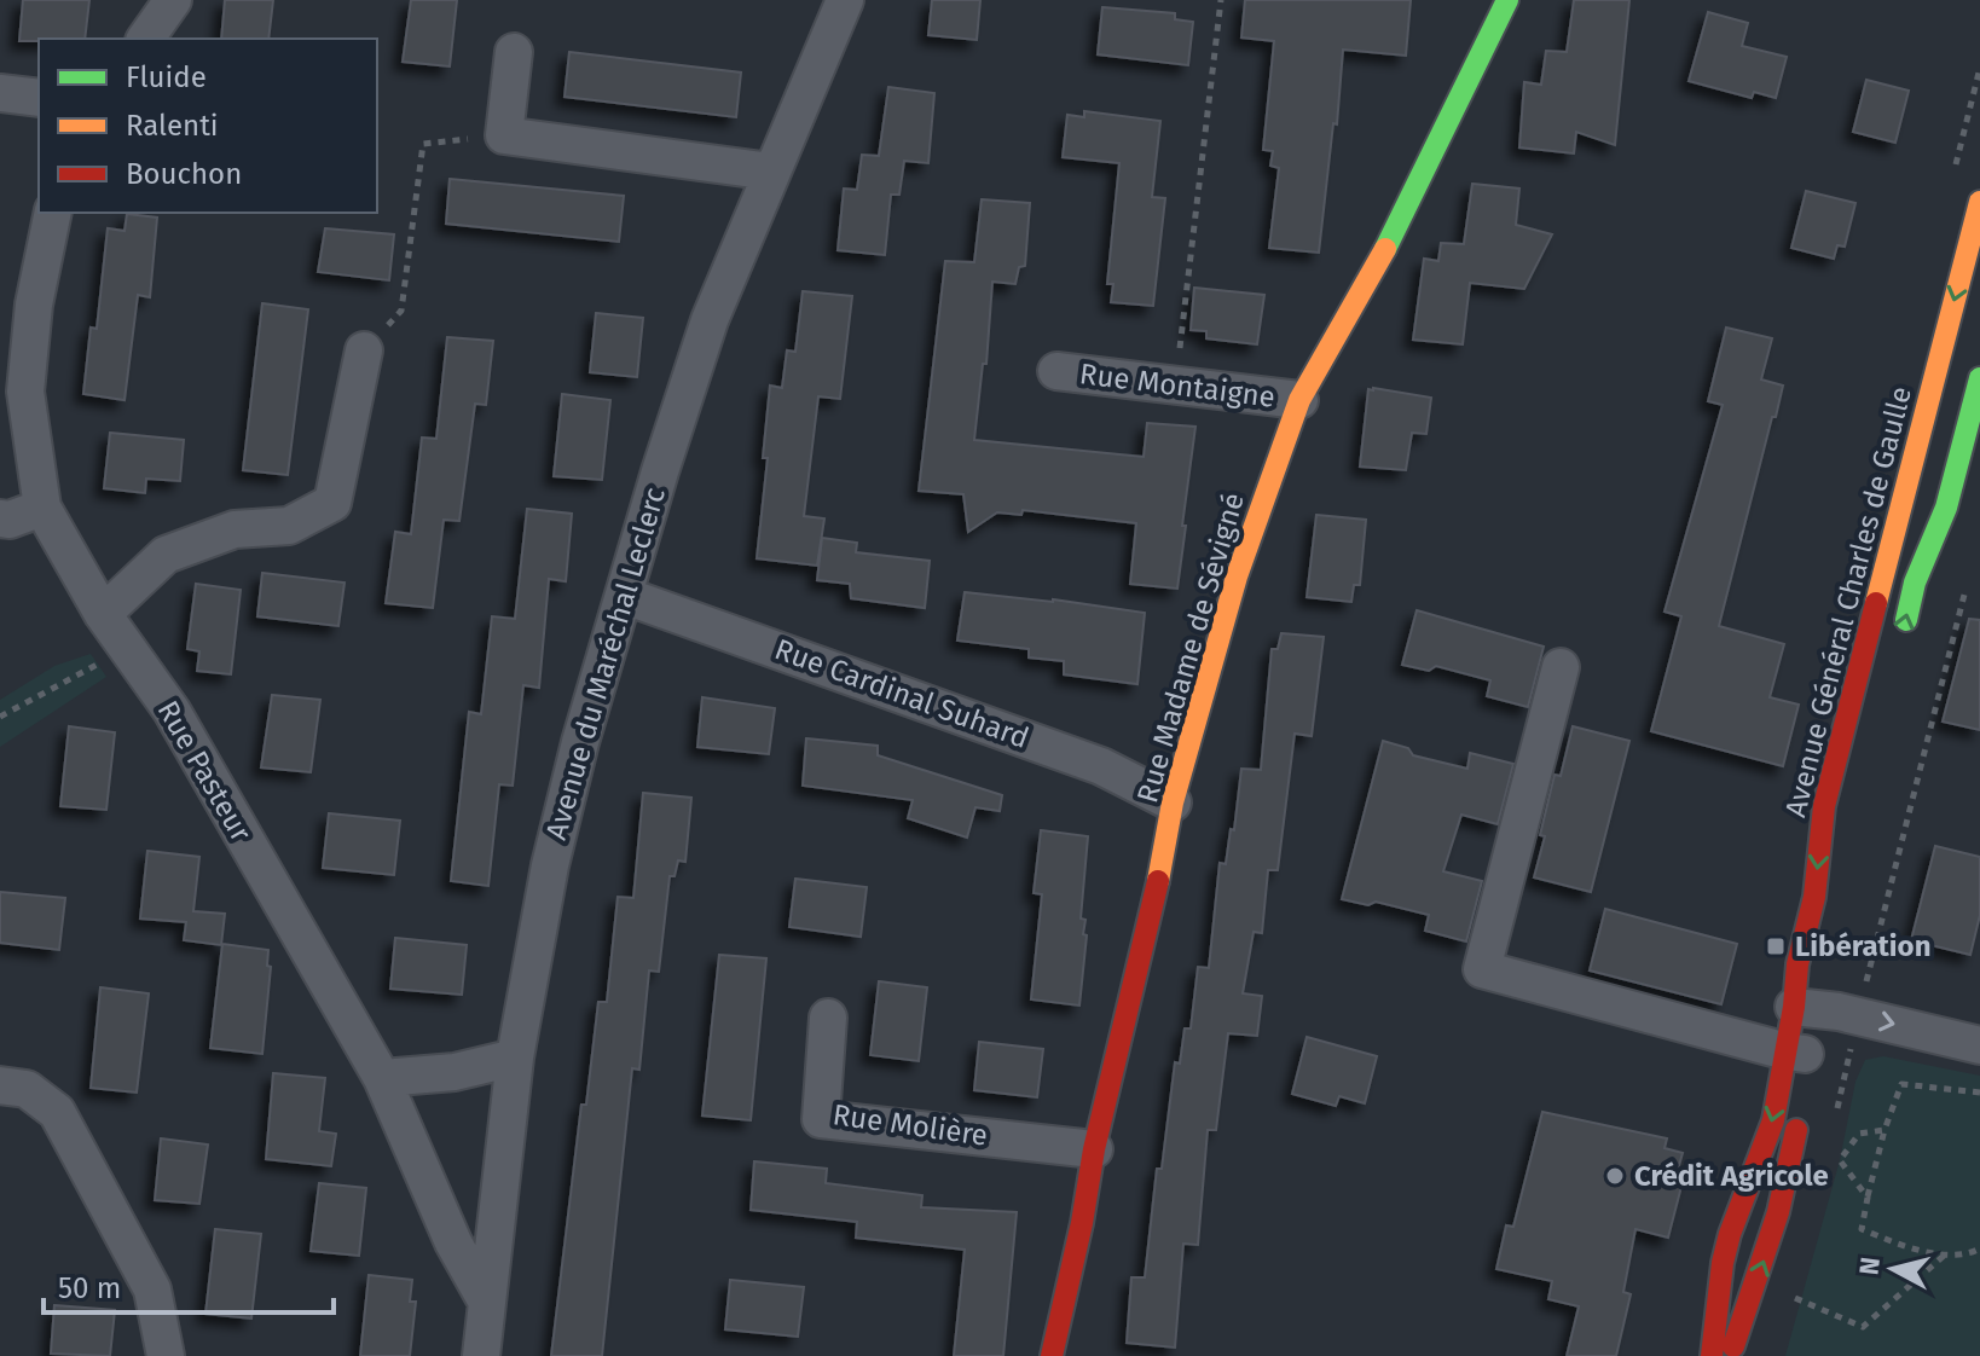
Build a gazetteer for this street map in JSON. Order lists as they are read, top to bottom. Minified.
{"streets":{"main road":["Avenue Général Charles de Gaulle","Rue Madame de Sévigné"],"street":["Rue Montaigne","Avenue du Maréchal Leclerc","Rue Cardinal Suhard","Rue Pasteur","Rue Molière"]},"crossings":[["Rue Montaigne","Rue Madame de Sévigné"],["Rue Madame de Sévigné","Rue Cardinal Suhard"],["Rue Madame de Sévigné","Rue Molière"],["Avenue du Maréchal Leclerc","Rue Cardinal Suhard"],["Avenue du Maréchal Leclerc","Rue Pasteur"]],"places":{"transit":["Libération"],"other":["Crédit Agricole"]},"legend":["Fluide","Ralenti","Bouchon"],"scale_bar":"50 m","north":"left"}
